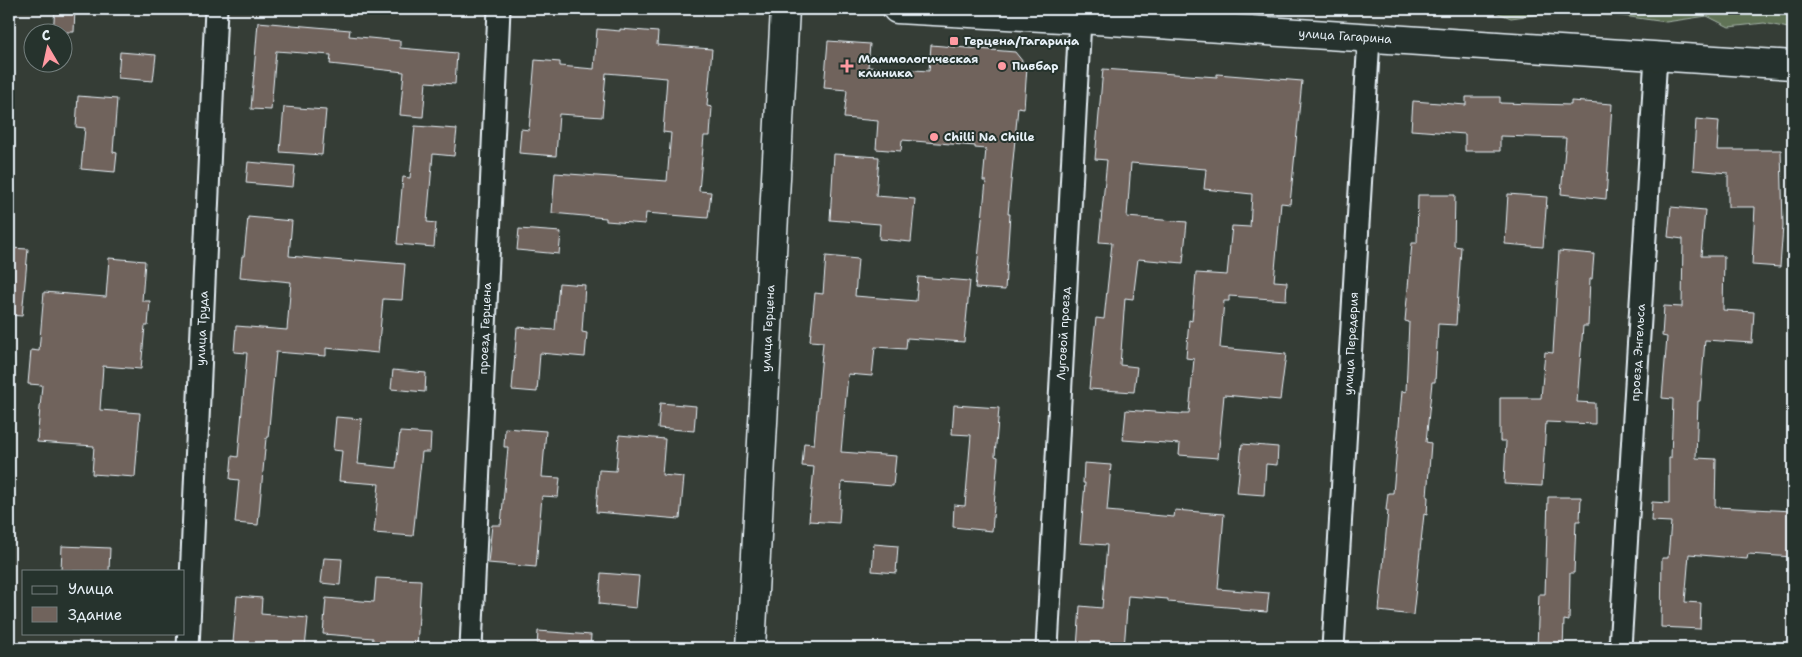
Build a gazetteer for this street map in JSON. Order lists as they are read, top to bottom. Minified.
{"streets":{"street":["улица Гагарина","проезд Герцена","улица Герцена","улица Труда","Луговой проезд","улица Передерия","проезд Энгельса"]},"crossings":[["улица Гагарина","Луговой проезд"],["улица Гагарина","улица Передерия"],["улица Гагарина","проезд Энгельса"]],"places":{"transit":["Герцена/Гагарина"],"health":["Маммологическая клиника"],"other":["Пивбар","Chilli Na Chille"]},"legend":["Улица","Здание"],"north":"top"}
